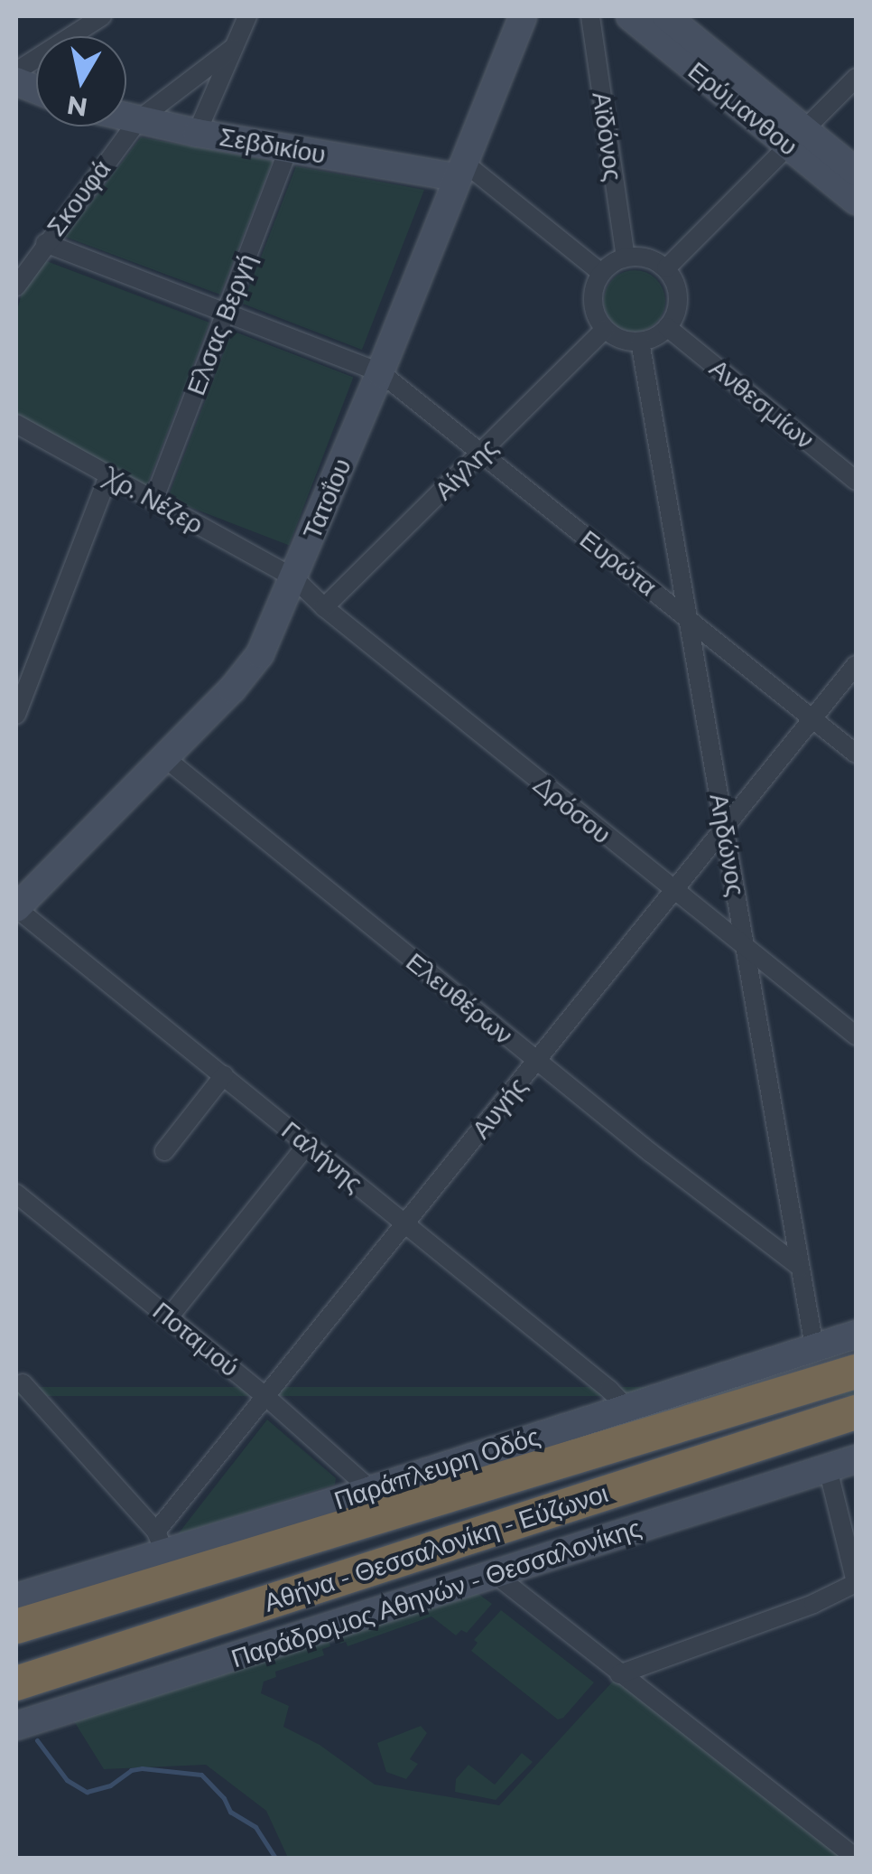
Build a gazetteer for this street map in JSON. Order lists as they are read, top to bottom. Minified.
{"streets":{"highway":["Αθήνα - Θεσσαλονίκη - Εύζωνοι"],"main road":["Ερύμανθου","Σεβδικίου","Τατοΐου","Παράπλευρη Οδός","Παράδρομος Αθηνών - Θεσσαλονίκης"],"street":["Αϊδόνος","Σκουφά","Ελσας Βεργή","Ανθεσμίων","Αίγλης","Χρ. Νέζερ","Ευρώτα","Δρόσου","Αηδώνος","Ελευθέρων","Αυγής","Γαλήνης","Ποταμού"]},"crossings":[["Αϊδόνος","Ανθεσμίων"],["Αϊδόνος","Αίγλης"],["Αϊδόνος","Αηδώνος"],["Σεβδικίου","Σκουφά"],["Σεβδικίου","Ελσας Βεργή"],["Σεβδικίου","Τατοΐου"],["Σκουφά","Ευρώτα"],["Ελσας Βεργή","Χρ. Νέζερ"],["Ελσας Βεργή","Ευρώτα"],["Ανθεσμίων","Αίγλης"],["Ανθεσμίων","Αηδώνος"],["Αίγλης","Ευρώτα"],["Αίγλης","Δρόσου"],["Αίγλης","Αηδώνος"],["Τατοΐου","Χρ. Νέζερ"],["Τατοΐου","Ευρώτα"],["Τατοΐου","Δρόσου"],["Τατοΐου","Ελευθέρων"],["Τατοΐου","Γαλήνης"],["Χρ. Νέζερ","Δρόσου"],["Ευρώτα","Αηδώνος"],["Ευρώτα","Αυγής"],["Δρόσου","Αηδώνος"],["Δρόσου","Αυγής"],["Αηδώνος","Ελευθέρων"],["Αηδώνος","Αυγής"],["Αηδώνος","Παράπλευρη Οδός"],["Ελευθέρων","Αυγής"],["Αυγής","Γαλήνης"],["Αυγής","Ποταμού"],["Αυγής","Παράπλευρη Οδός"],["Γαλήνης","Παράπλευρη Οδός"],["Ποταμού","Παράπλευρη Οδός"]],"north":"bottom"}
